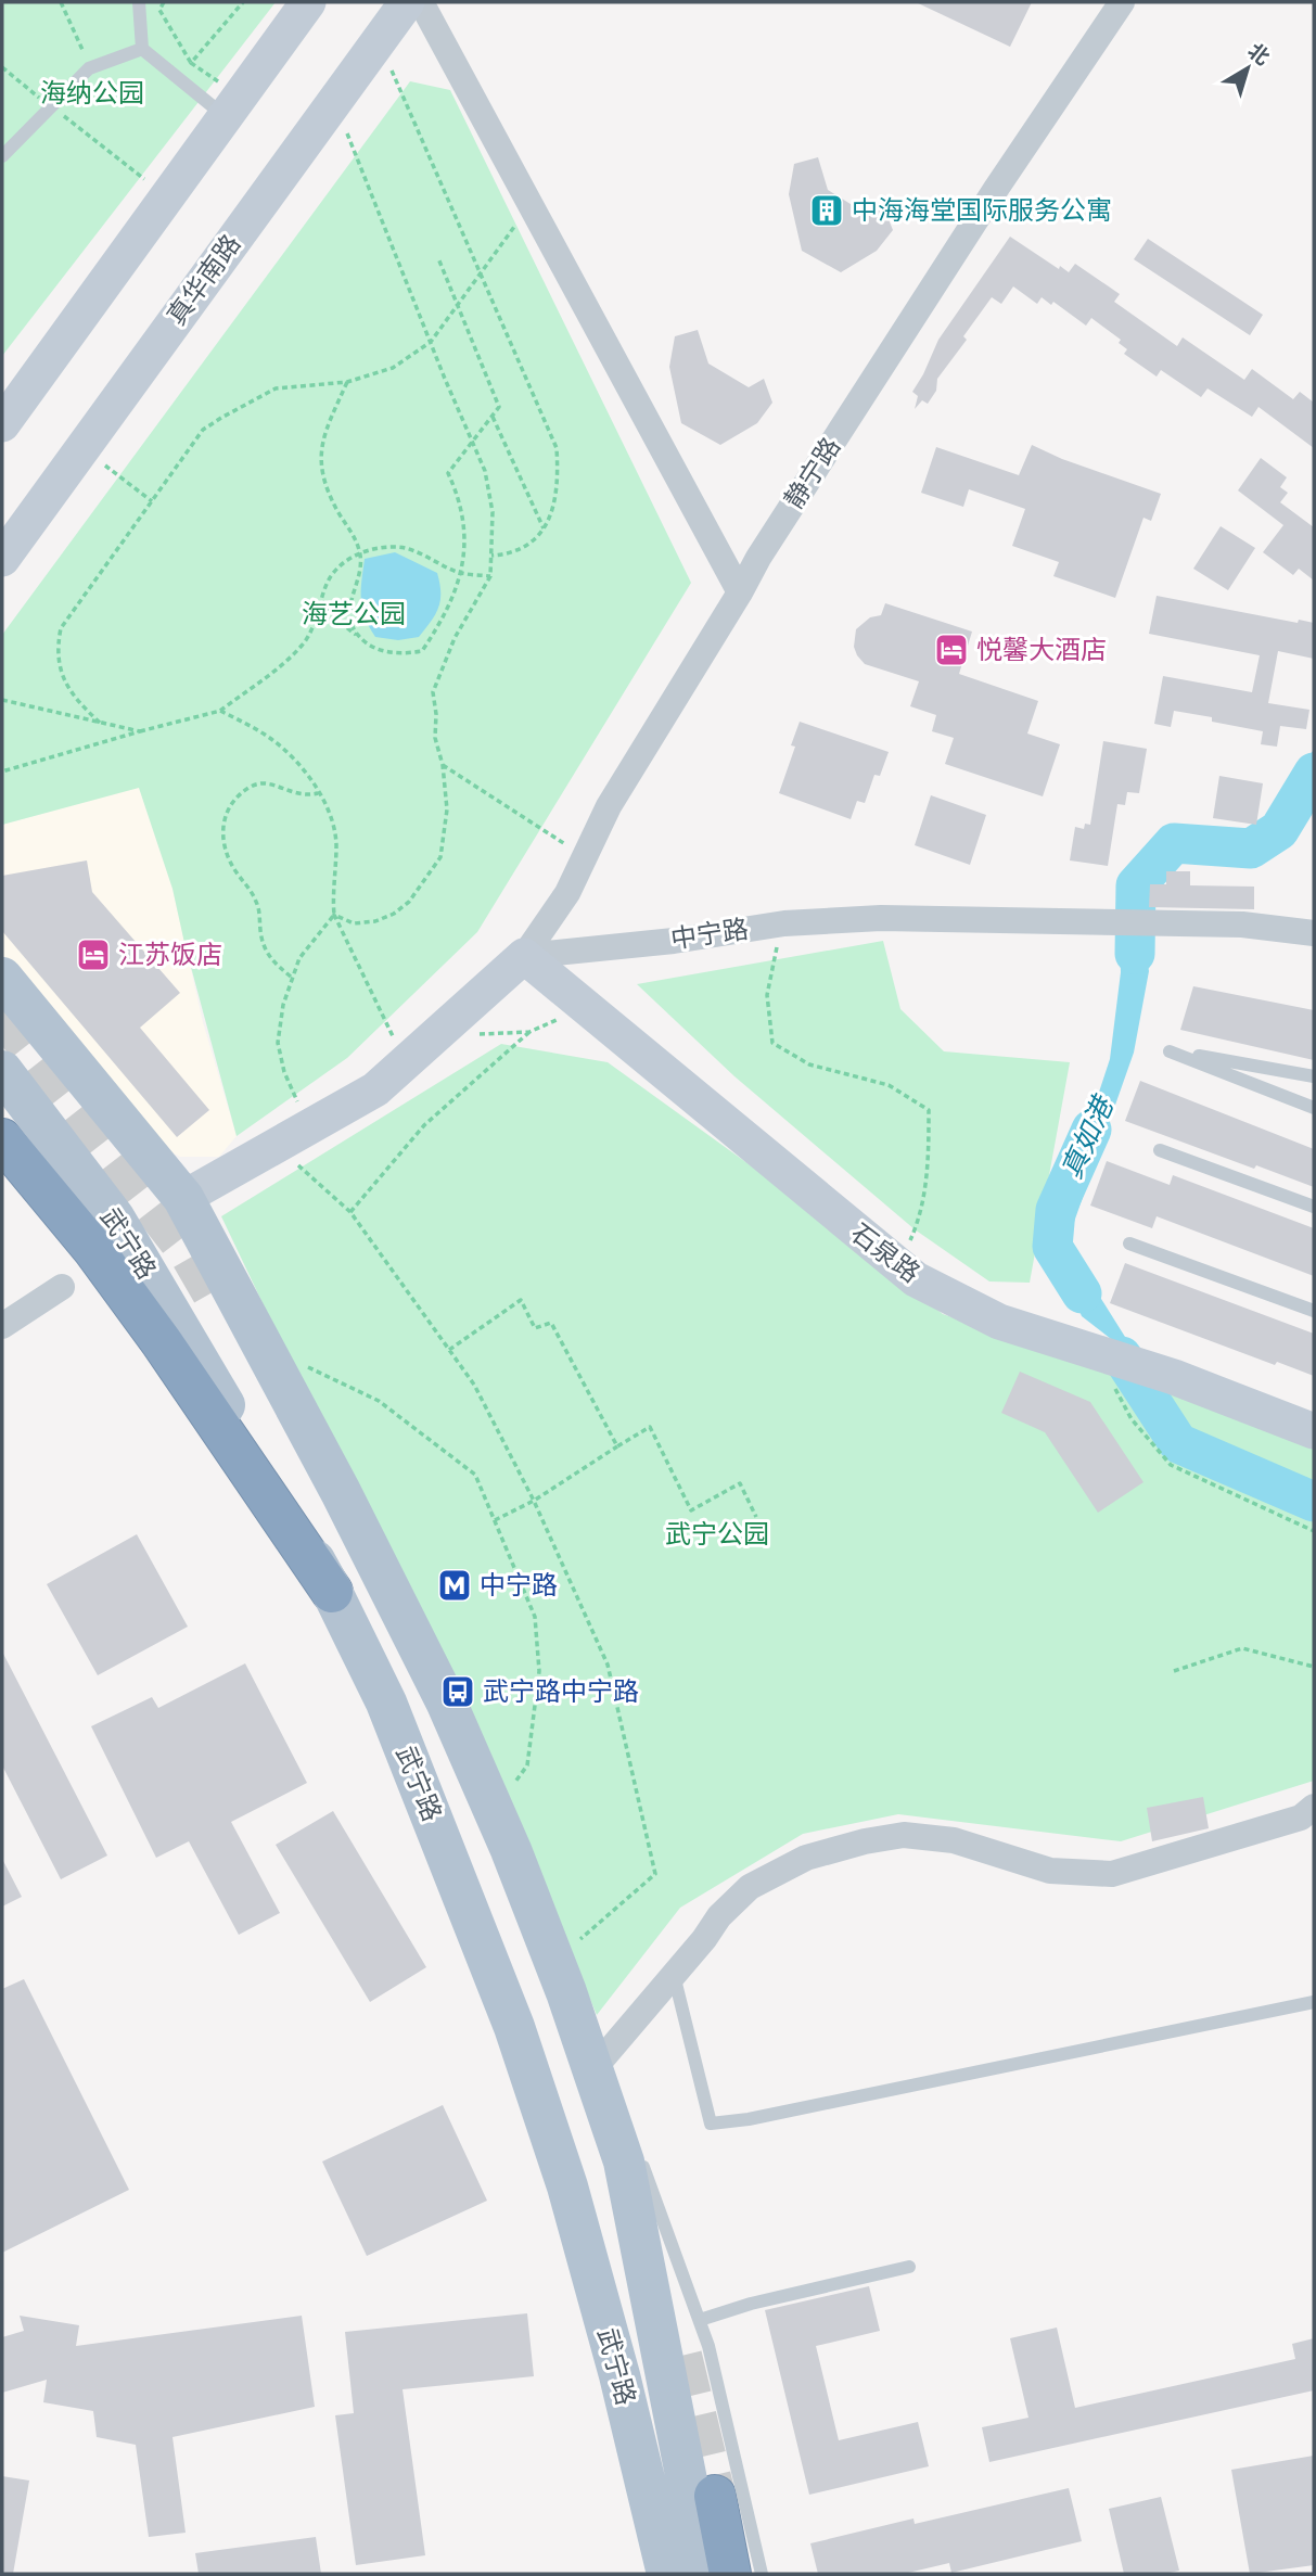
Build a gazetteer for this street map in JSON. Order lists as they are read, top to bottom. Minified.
{"streets":{"main road":["武宁路"],"street":["真华南路","静宁路","中宁路","石泉路"]},"crossings":[["静宁路","中宁路"],["静宁路","石泉路"],["中宁路","石泉路"]],"water":["真如港"],"parks":["海纳公园","海艺公园","武宁公园"],"places":{"building":["中海海堂国际服务公寓"],"hotel":["悦馨大酒店","江苏饭店"],"metro station":["中宁路"],"bus stop":["武宁路中宁路"]},"north":"top right"}
